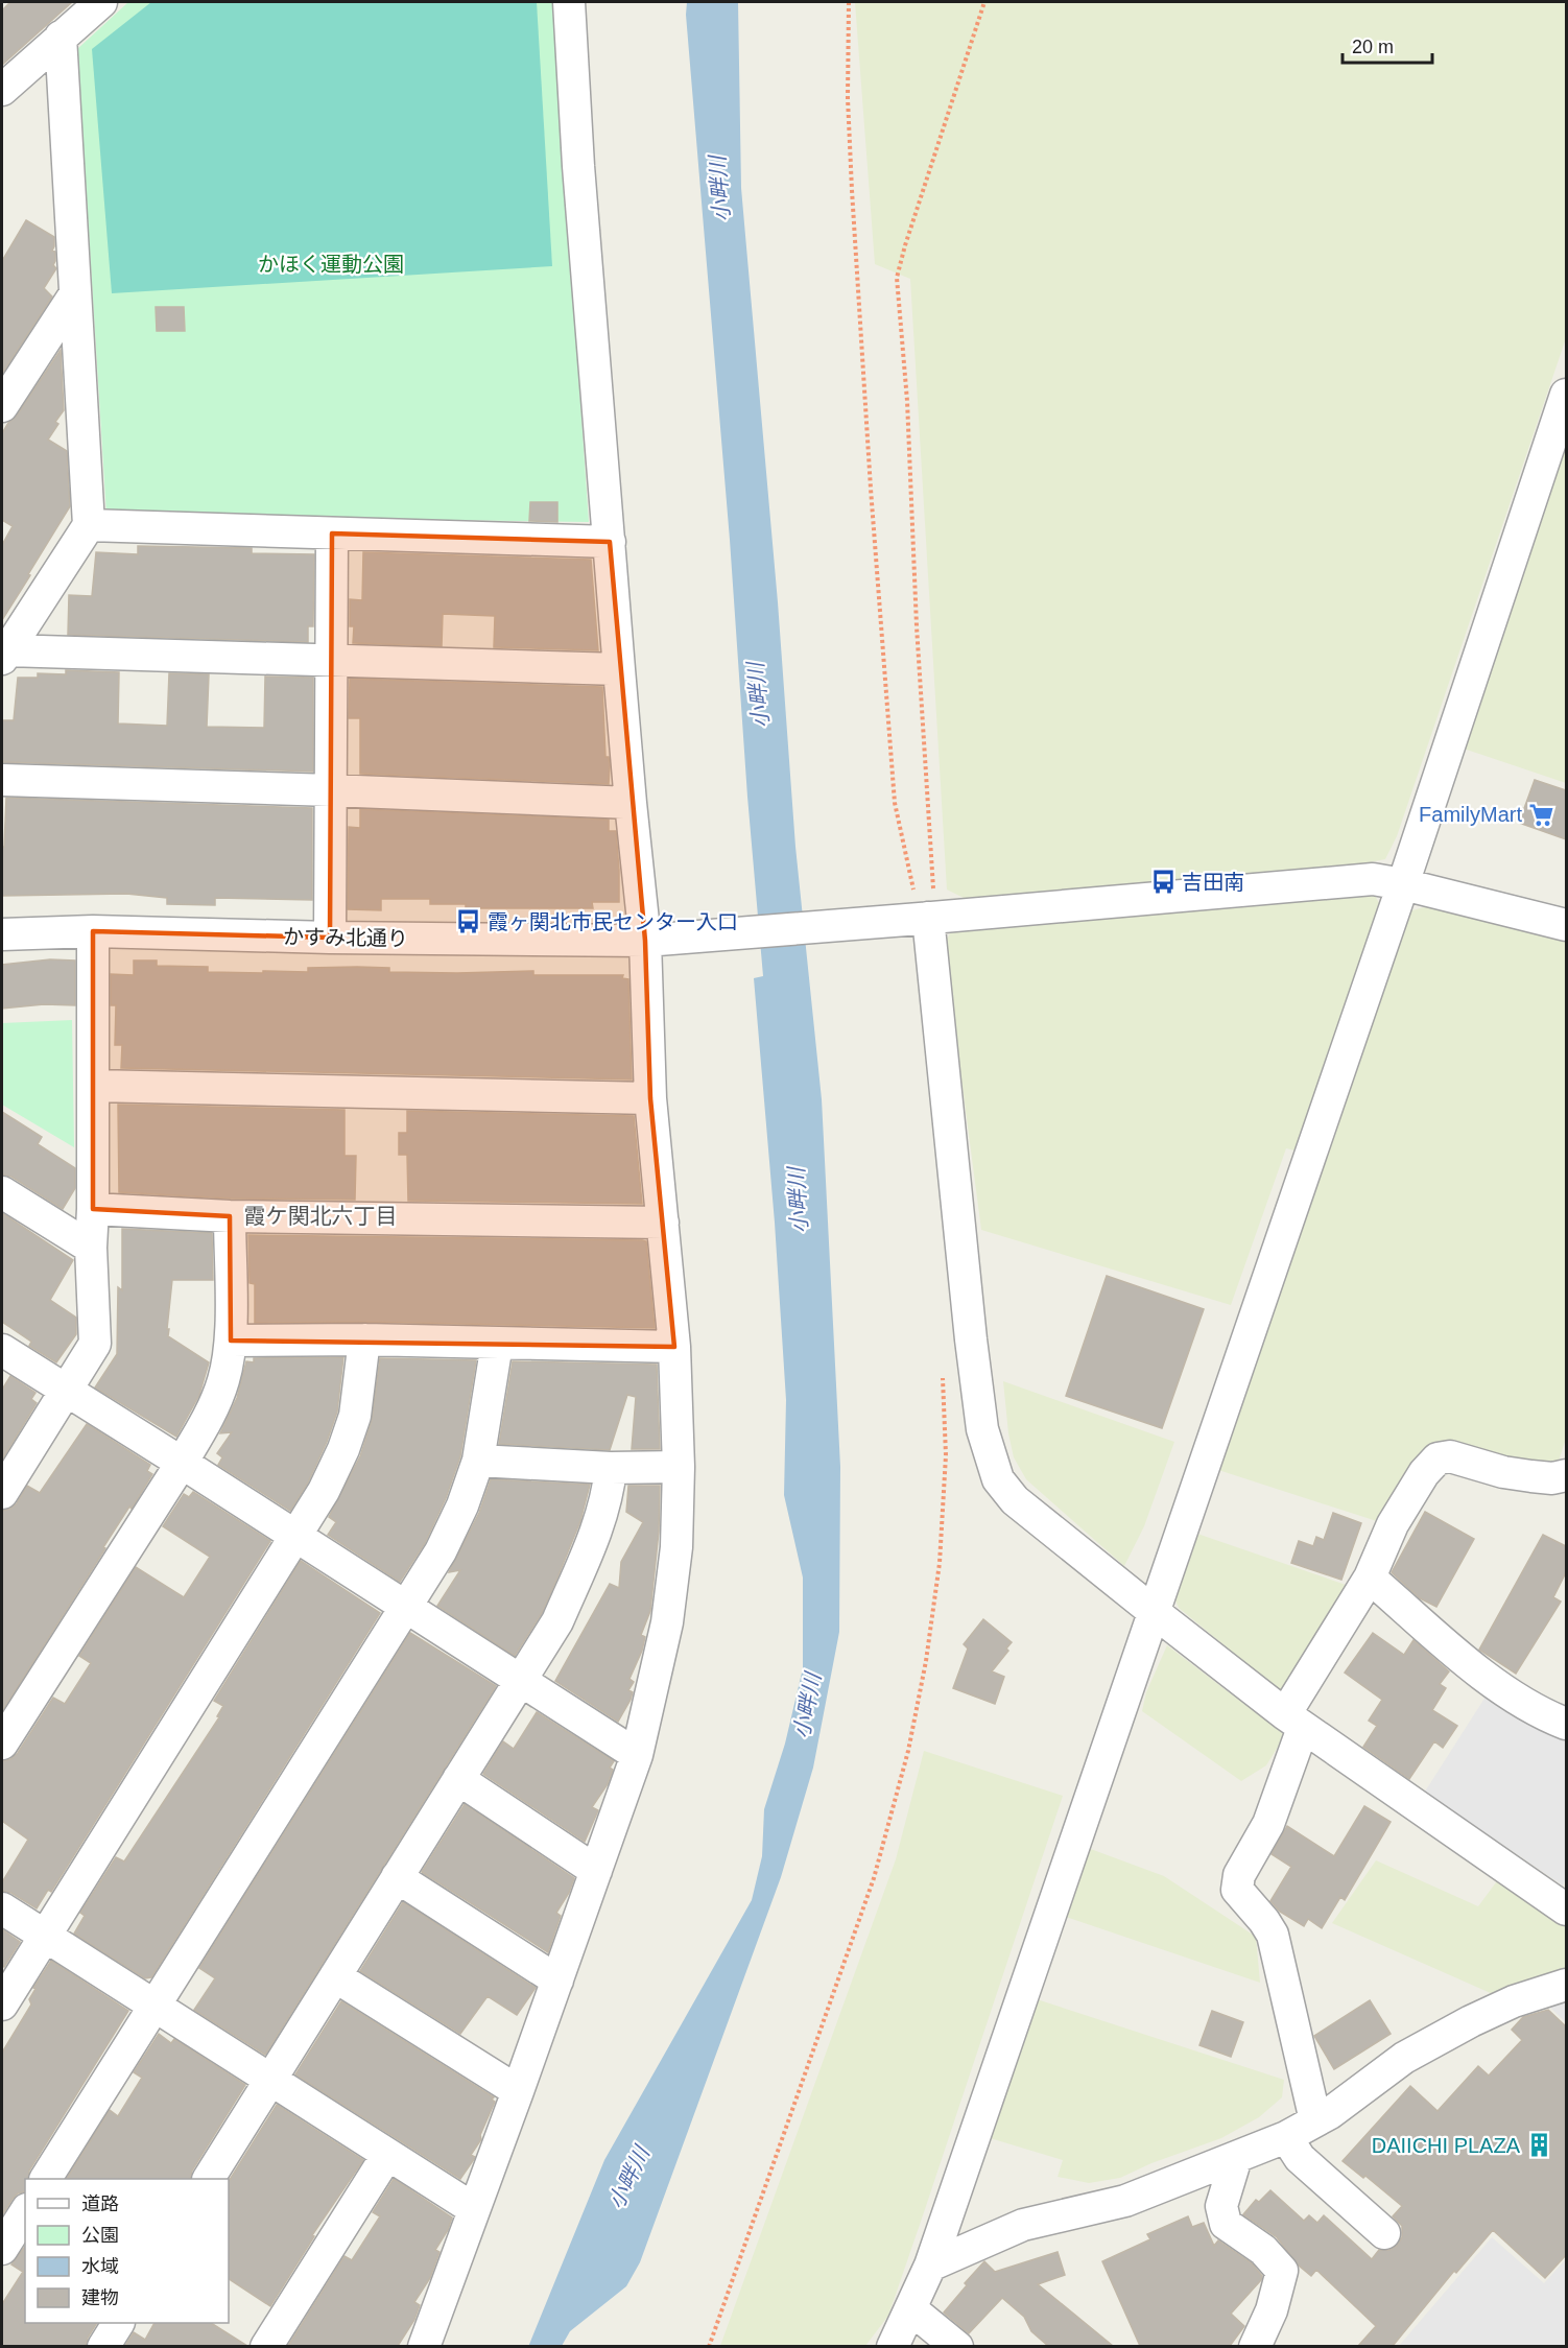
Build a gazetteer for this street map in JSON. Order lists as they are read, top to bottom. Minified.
{"streets":{"street":["かすみ北通り"]},"districts":["霞ケ関北六丁目"],"water":["小畔川"],"parks":["かほく運動公園"],"places":{"supermarket":["FamilyMart"],"bus stop":["吉田南","霞ヶ関北市民センター入口"],"building":["DAIICHI PLAZA"]},"legend":["道路","公園","水域","建物"],"scale_bar":"20 m"}
